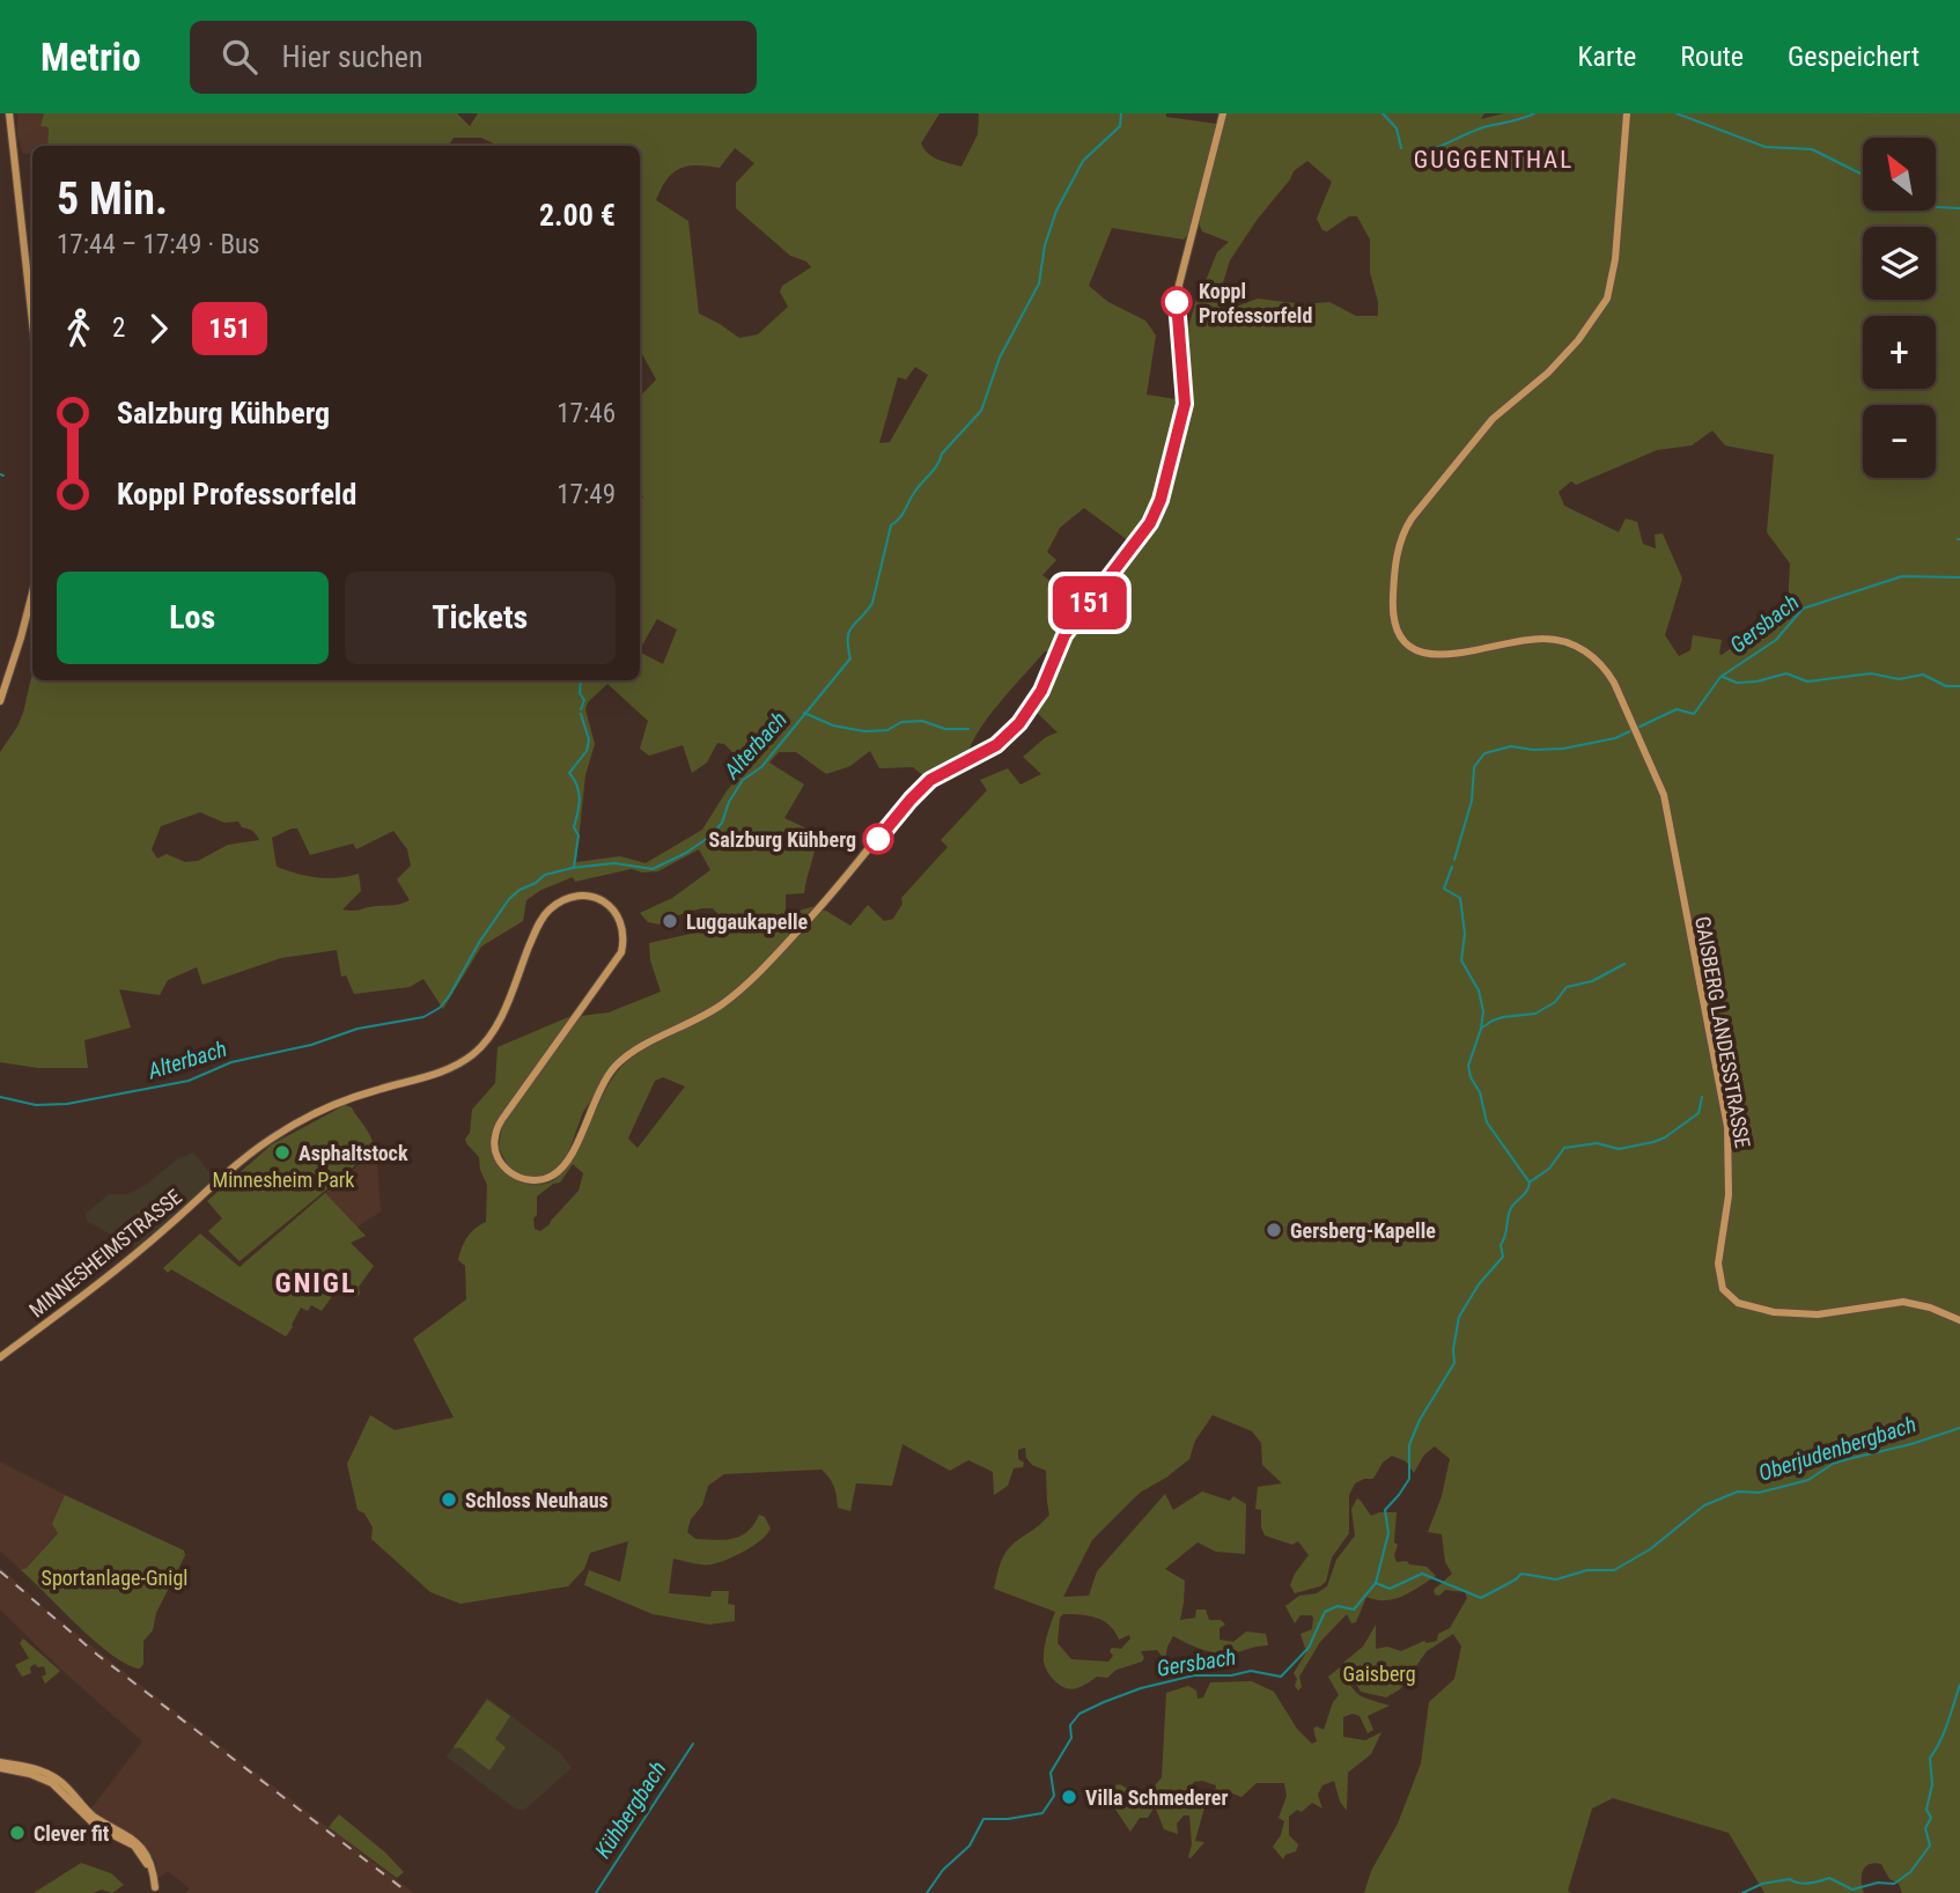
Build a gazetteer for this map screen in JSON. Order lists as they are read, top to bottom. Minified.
{"streets":{"main road":["GAISBERG LANDESSTRASSE","MINNESHEIMSTRASSE"]},"districts":["GUGGENTHAL","GNIGL"],"water":["Gersbach","Alterbach","Oberjudenbergbach","Kühbergbach"],"parks":["Minnesheim Park","Sportanlage-Gnigl","Gaisberg"],"places":["Koppl Professorfeld","Salzburg Kühberg","Luggaukapelle","Asphaltstock","Gersberg-Kapelle","Schloss Neuhaus","Villa Schmederer","Clever fit"],"lines":["bus line 151"],"north":"top left","page":{"header":"Metrio","search":"Hier suchen","nav":["Karte","Route","Gespeichert"],"on_map":"151","map_buttons":["+","−"],"heading":["5 Min.","17:44 – 17:49 · Bus","2.00 €"],"legs":["2","151"],"list":[{"name":"Salzburg Kühberg","value":"17:46"},{"name":"Koppl Professorfeld","value":"17:49"}],"buttons":["Los","Tickets"]}}
